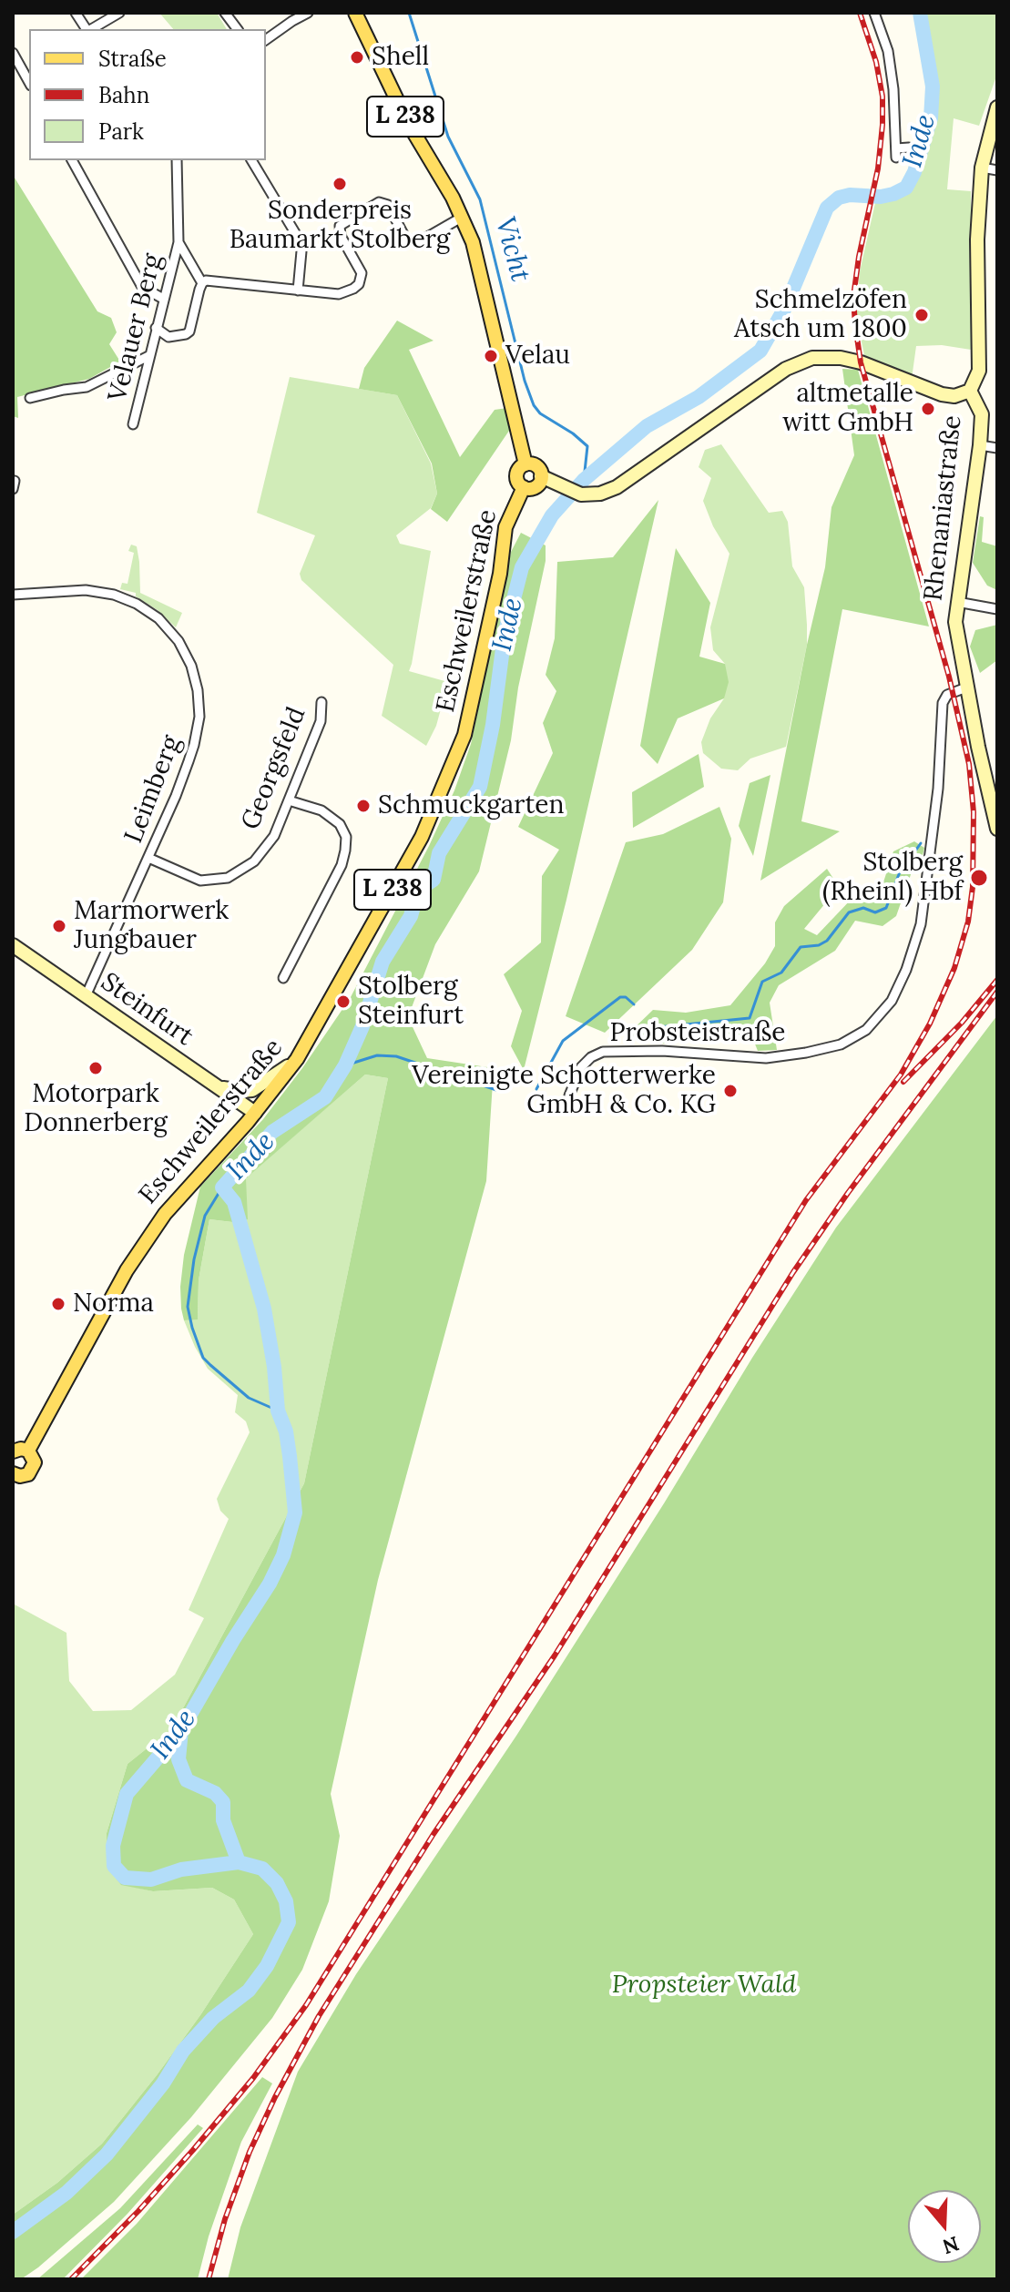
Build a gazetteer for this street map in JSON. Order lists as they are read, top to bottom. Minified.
{"streets":{"main road":["L 238","Eschweilerstraße"],"street":["Velauer Berg","Rhenaniastraße","Georgsfeld","Leimberg","Steinfurt","Probsteistraße"]},"crossings":[["L 238","Eschweilerstraße"],["Rhenaniastraße","Probsteistraße"],["Eschweilerstraße","Steinfurt"],["Georgsfeld","Leimberg"],["Leimberg","Steinfurt"]],"water":["Inde","Vicht"],"parks":["Propsteier Wald"],"places":["Shell","Sonderpreis Baumarkt Stolberg","Schmelzöfen Atsch um 1800","Velau","altmetalle witt GmbH","Schmuckgarten","Stolberg (Rheinl) Hbf","Marmorwerk Jungbauer","Stolberg Steinfurt","Motorpark Donnerberg","Vereinigte Schotterwerke GmbH & Co. KG","Norma"],"legend":["Straße","Bahn","Park"],"north":"bottom"}
